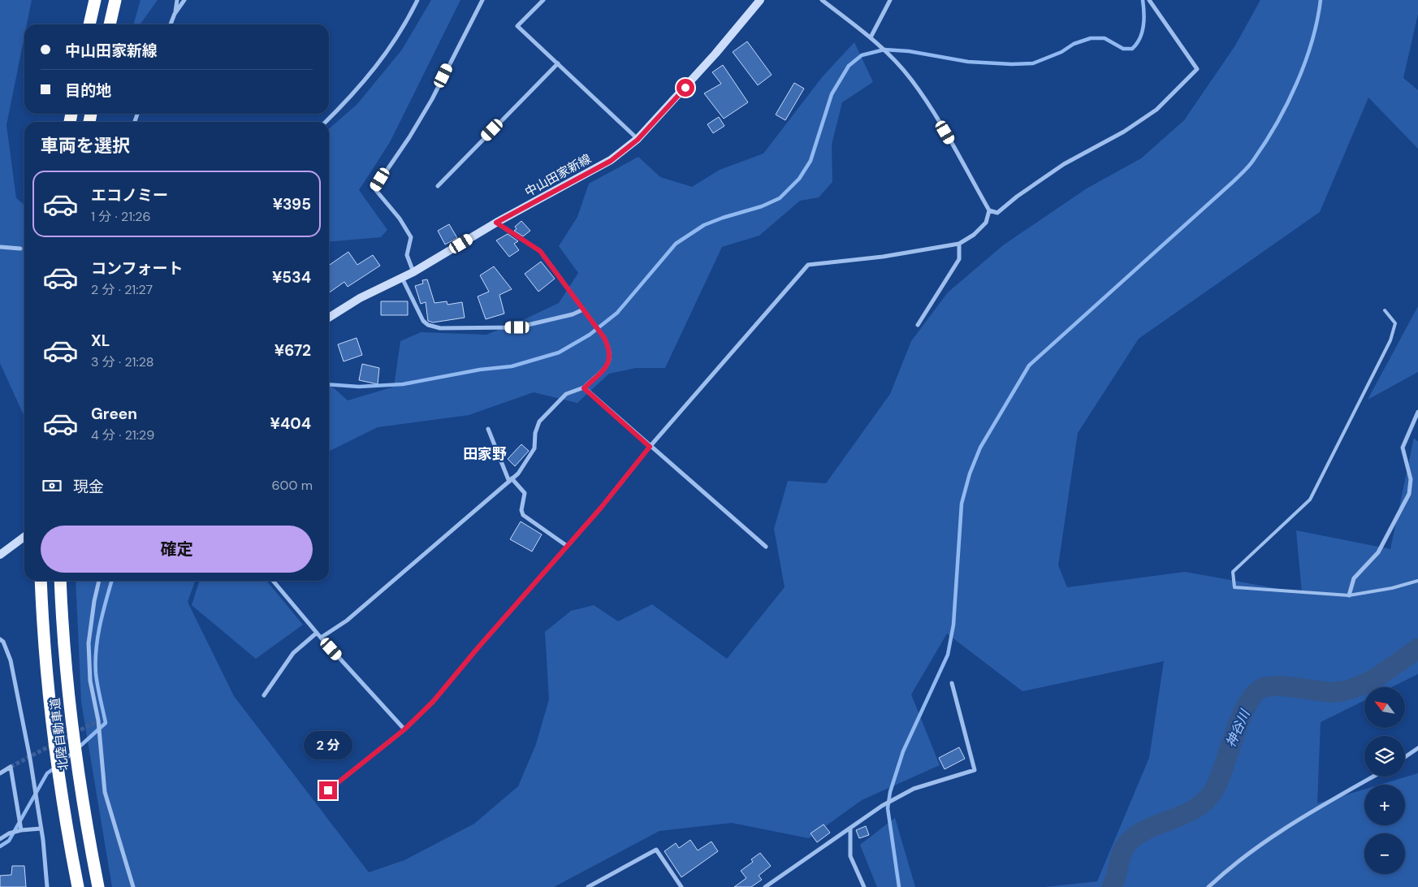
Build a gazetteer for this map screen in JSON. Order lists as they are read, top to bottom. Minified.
{"streets":{"highway":["北陸自動車道"],"main road":["中山田家新線"]},"districts":["田家野"],"water":["神谷川"],"north":"top left","page":{"banner":["中山田家新線","目的地"],"heading":"車両を選択","list":[{"name":"エコノミー","note":"1 分 · 21:26","value":"¥395"},{"name":"コンフォート","note":"2 分 · 21:27","value":"¥534"},{"name":"XL","note":"3 分 · 21:28","value":"¥672"},{"name":"Green","note":"4 分 · 21:29","value":"¥404"}],"pay":["現金","600 m"],"buttons":"確定","map_buttons":["+","−"],"bubble":"2 分"}}
